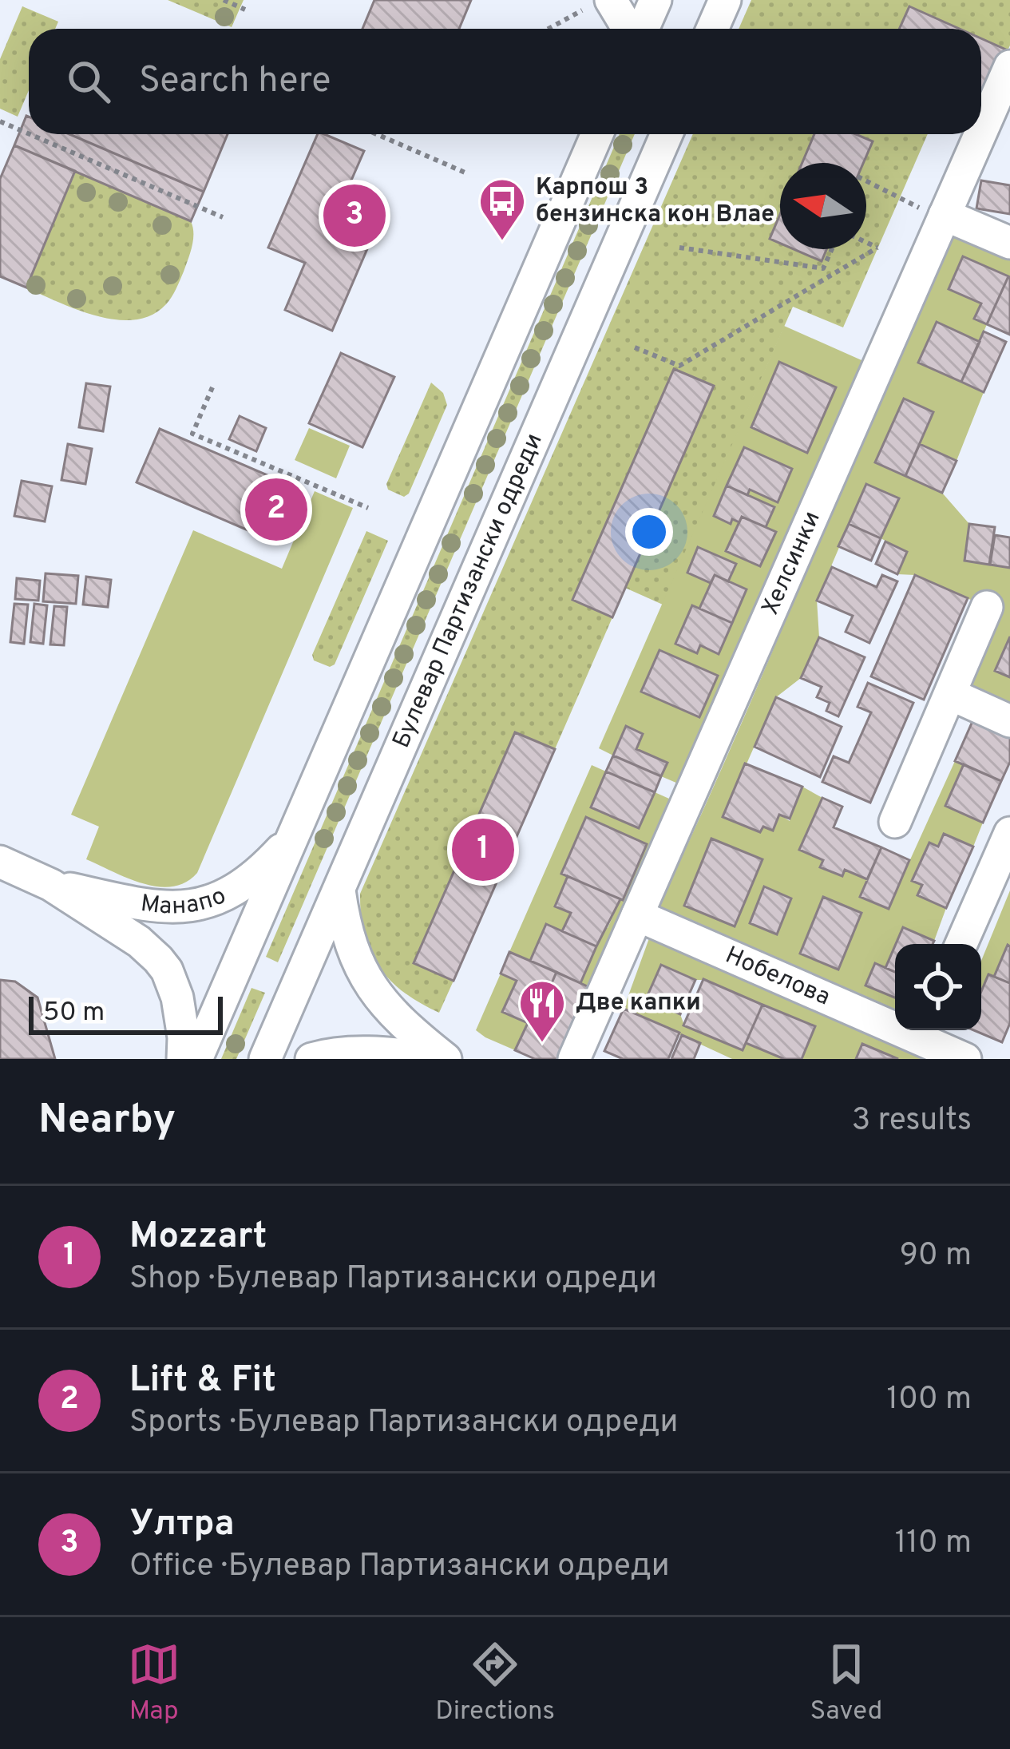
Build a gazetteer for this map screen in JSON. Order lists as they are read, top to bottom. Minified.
{"streets":{"street":["Хелсинки","Булевар Партизански одреди","Манапо","Нобелова"]},"crossings":[["Хелсинки","Нобелова"]],"places":{"bus stop":["Карпош 3 бензинска кон Влае"],"restaurant":["Две капки"]},"scale_bar":"50 m","north":"left","page":{"search":"Search here","pins":["3","2","1"],"scale":"50 m","heading":["Nearby","3 results"],"list":[{"mark":"1","name":"Mozzart","note":"Shop · Булевар Партизански одреди","value":"90 m"},{"mark":"2","name":"Lift & Fit","note":"Sports · Булевар Партизански одреди","value":"100 m"},{"mark":"3","name":"Ултра","note":"Office · Булевар Партизански одреди","value":"110 m"}],"nav":["Map","Directions","Saved"]}}
